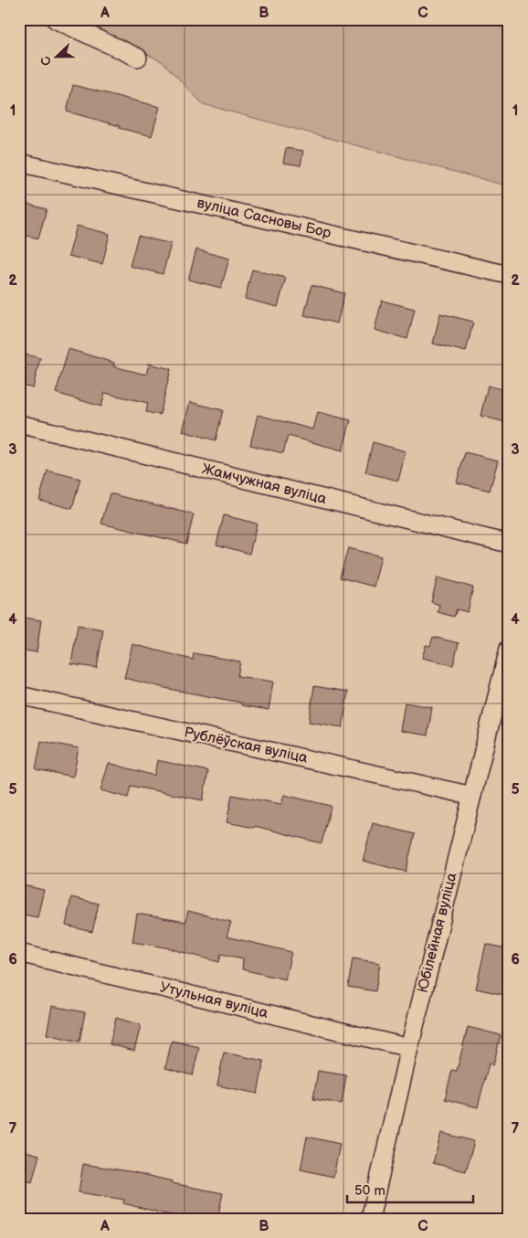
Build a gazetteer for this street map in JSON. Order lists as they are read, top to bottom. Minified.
{"streets":{"street":["вуліца Сасновы Бор","Жамчужная вуліца","Рублёўская вуліца","Юбілейная вуліца","Утульная вуліца"]},"crossings":[["Рублёўская вуліца","Юбілейная вуліца"],["Юбілейная вуліца","Утульная вуліца"]],"scale_bar":"50 m","north":"left","grid":{"columns":["A","B","C"],"rows":["1","2","3","4","5","6","7"]}}
